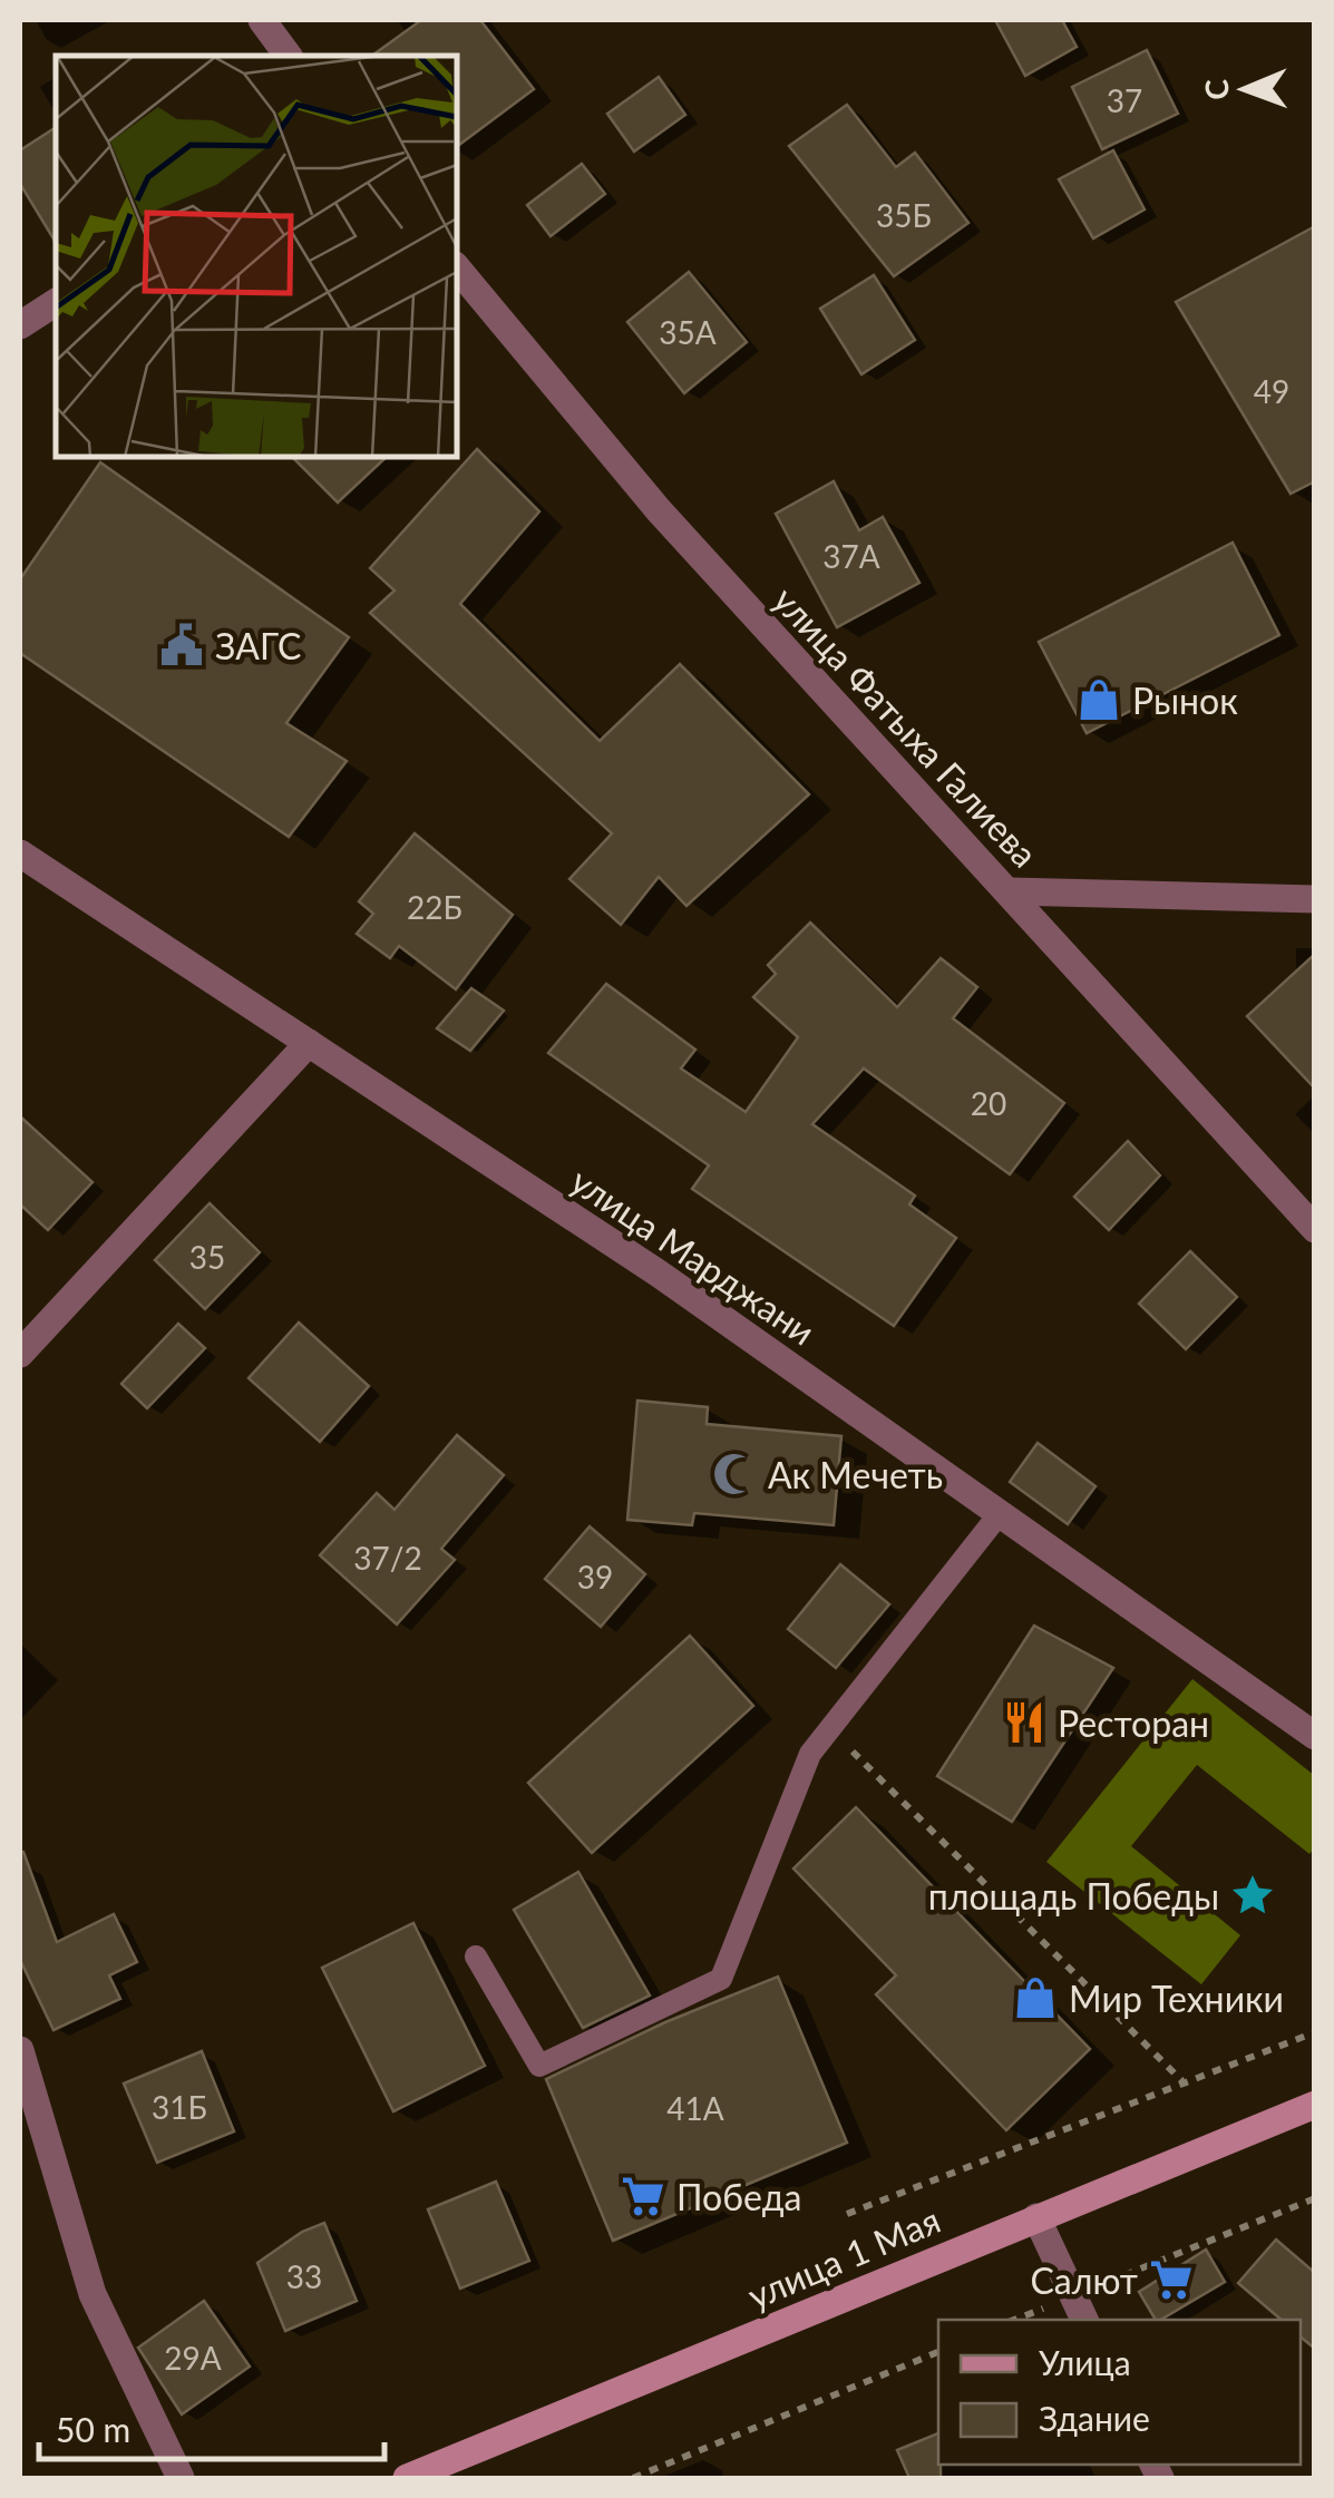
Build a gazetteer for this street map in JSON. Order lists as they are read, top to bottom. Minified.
{"streets":{"main road":["улица 1 Мая"],"street":["улица Фатыха Галиева","улица Марджани"]},"places":{"public building":["ЗАГС"],"shop":["Рынок","Мир Техники"],"mosque":["Ак Мечеть"],"restaurant":["Ресторан"],"place":["площадь Победы"],"supermarket":["Победа","Салют"]},"house_numbers":["37","35Б","35А","49","37А","22Б","20","35","37/2","39","31Б","41А","33","29А"],"legend":["Улица","Здание"],"scale_bar":"50 m","north":"left"}
